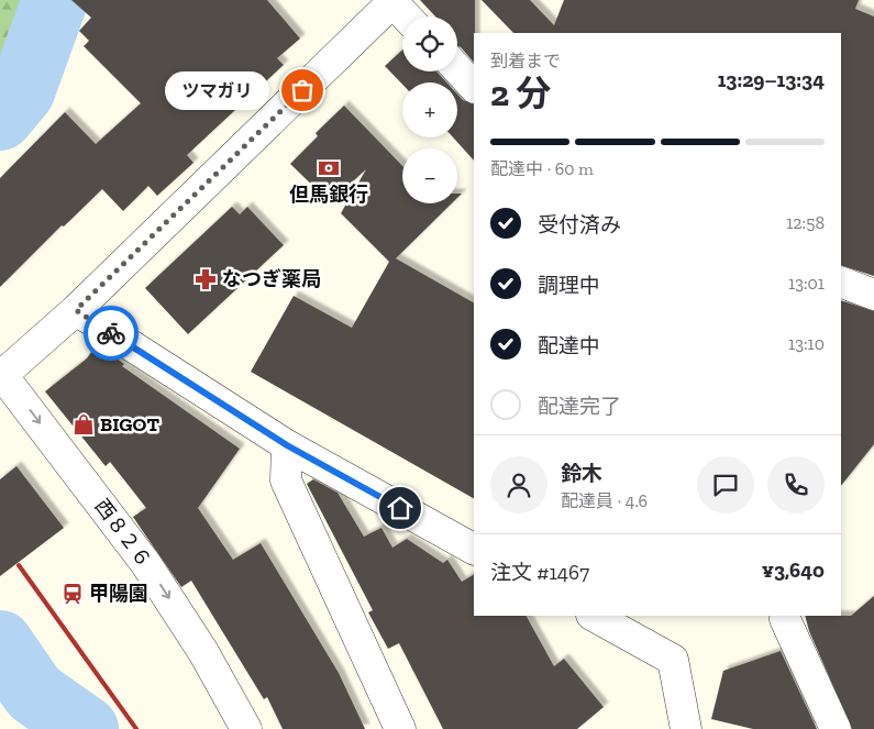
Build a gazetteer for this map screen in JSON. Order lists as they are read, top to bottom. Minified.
{"streets":{"street":["西８２６"]},"places":{"other":["ツマガリ"],"bank":["但馬銀行"],"pharmacy":["なつぎ薬局"],"shop":["BIGOT"],"station":["甲陽園"]},"page":{"map_buttons":["+","−"],"heading":["2 分","到着まで","13:29–13:34"],"panel":["鈴木","配達員 · 4.6","注文 #1467","¥3,640"],"bubble":"ツマガリ","bar":"配達中 · 60 m","list":[["受付済み","12:58"],["調理中","13:01"],["配達中","13:10"],"配達完了"]}}
